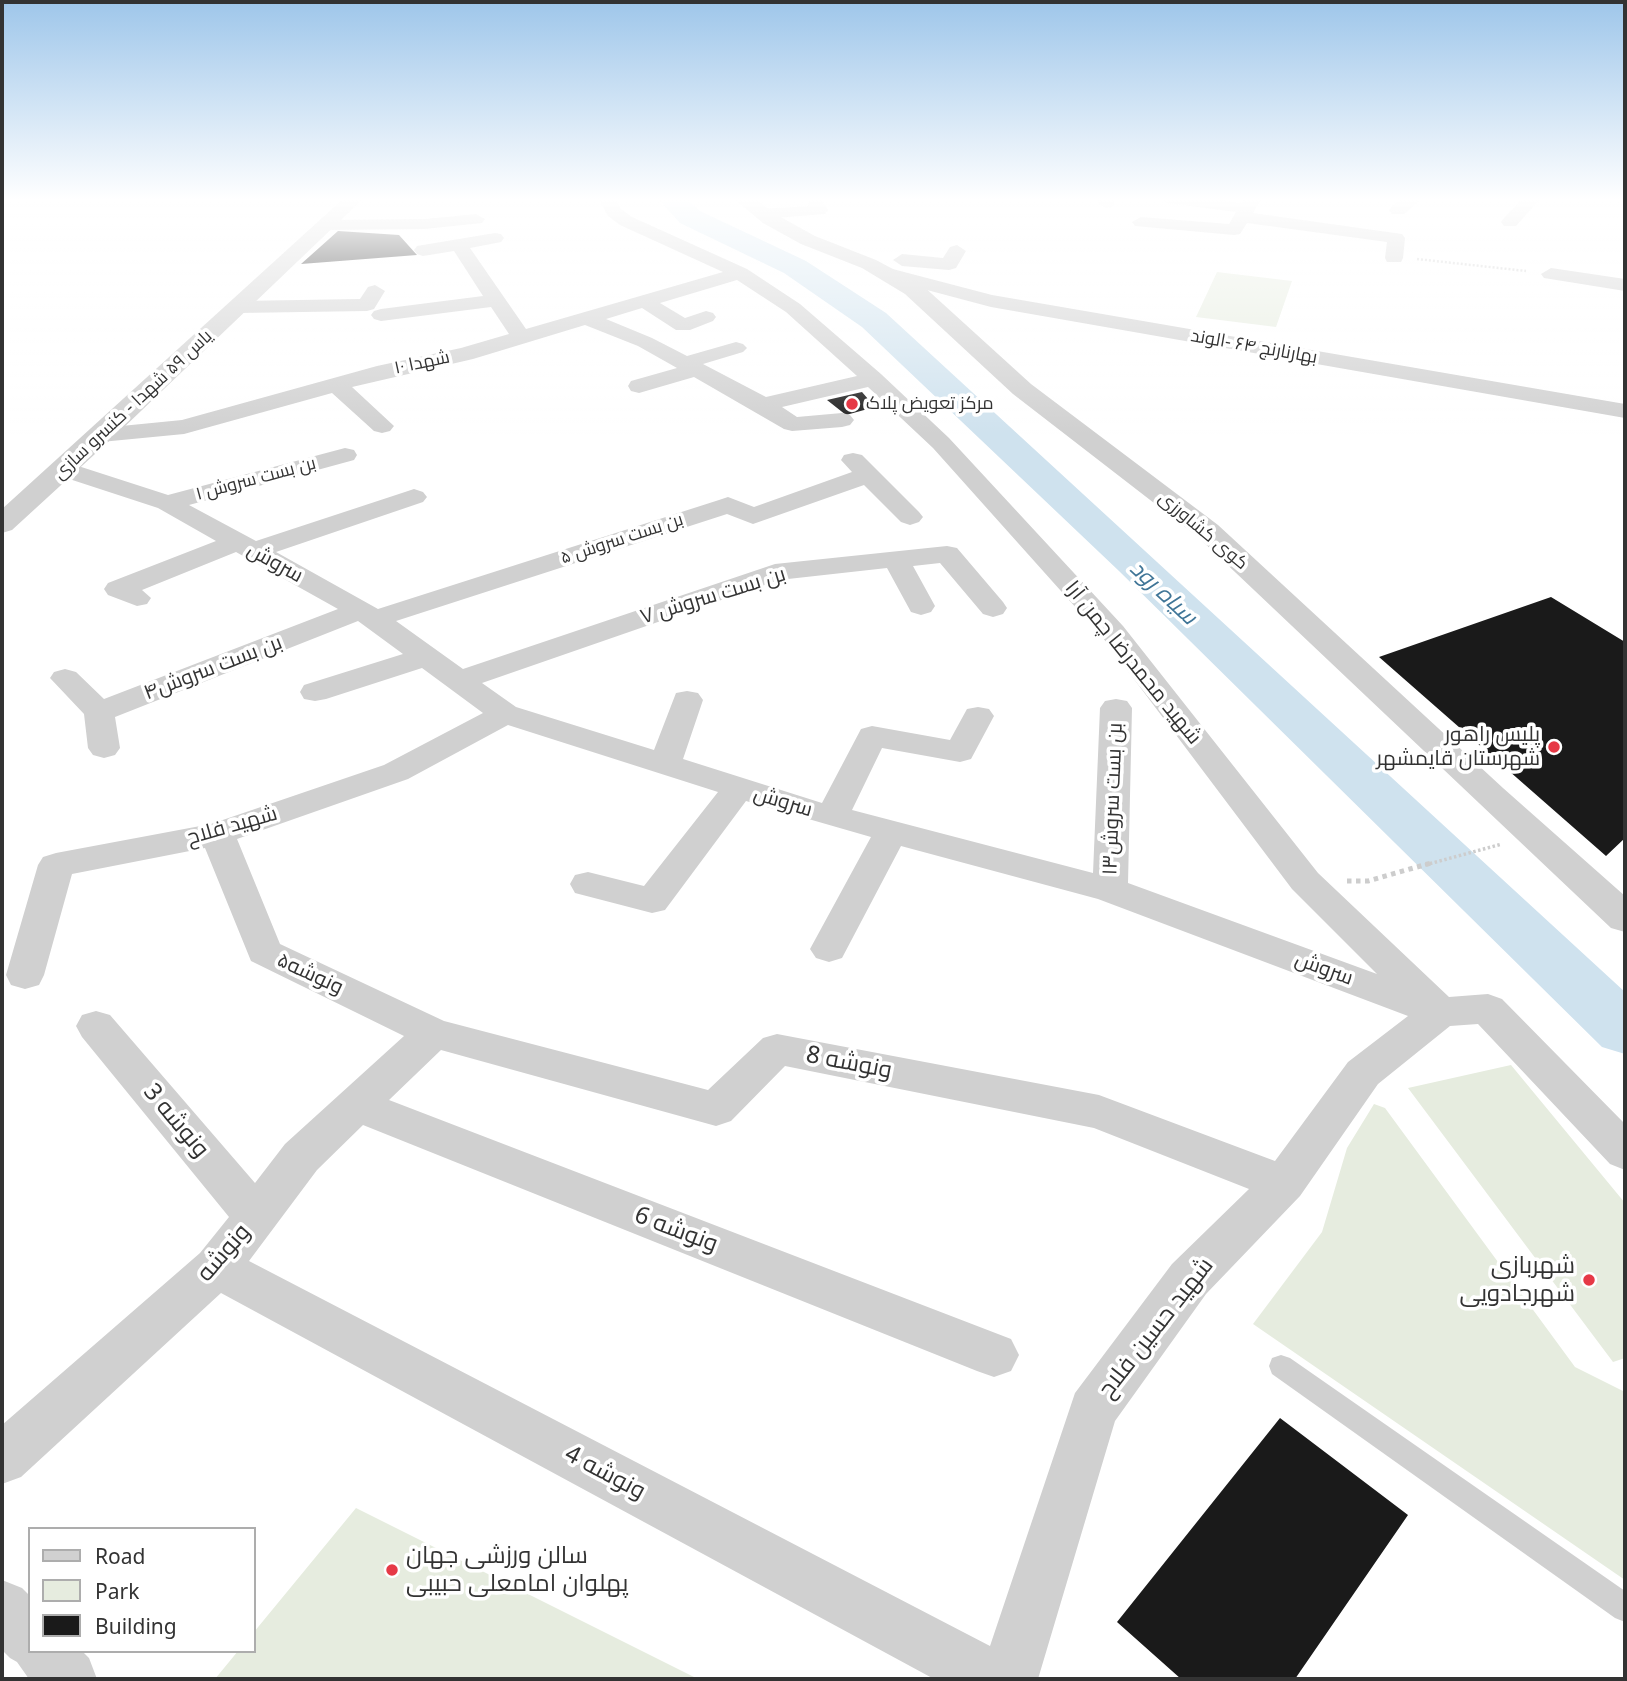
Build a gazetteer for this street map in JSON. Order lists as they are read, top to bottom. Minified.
{"streets":{"street":["بهارنارنج ۶۴ -الوند","شهدا ۱۰","یاس ۵۹ شهدا - کنسرو سازی","بن بست سروش ۱","کوی کشاورزی","بن بست سروش ۵","سروش","بن بست سروش ۷","شهید محمدرضا چمن آرا","بن بست سروش۴","بن بست سروش۱۳","شهید فلاح","ونوشه۵","ونوشه 8","ونوشه 3","ونوشه 6","ونوشه","شهید حسین فلاح","ونوشه 4"]},"crossings":[["شهدا ۱۰","یاس ۵۹ شهدا - کنسرو سازی"],["یاس ۵۹ شهدا - کنسرو سازی","سروش"],["بن بست سروش ۱","سروش"],["بن بست سروش ۵","سروش"],["بن بست سروش ۵","بن بست سروش۴"],["سروش","بن بست سروش ۷"],["سروش","شهید محمدرضا چمن آرا"],["سروش","بن بست سروش۴"],["سروش","بن بست سروش۱۳"],["سروش","شهید فلاح"],["سروش","شهید حسین فلاح"],["شهید محمدرضا چمن آرا","شهید حسین فلاح"],["شهید فلاح","ونوشه۵"],["ونوشه۵","ونوشه 8"],["ونوشه۵","ونوشه"],["ونوشه 8","ونوشه"],["ونوشه 8","شهید حسین فلاح"],["ونوشه 3","ونوشه"],["ونوشه 6","ونوشه"],["ونوشه","ونوشه 4"]],"water":["سیاه رود"],"places":["مرکز تعویض پلاک","پلیس راهور شهرستان قایمشهر","شهربازی شهرجادویی","سالن ورزشی جهان پهلوان امامعلی حبیبی"],"legend":["Road","Park","Building"]}
